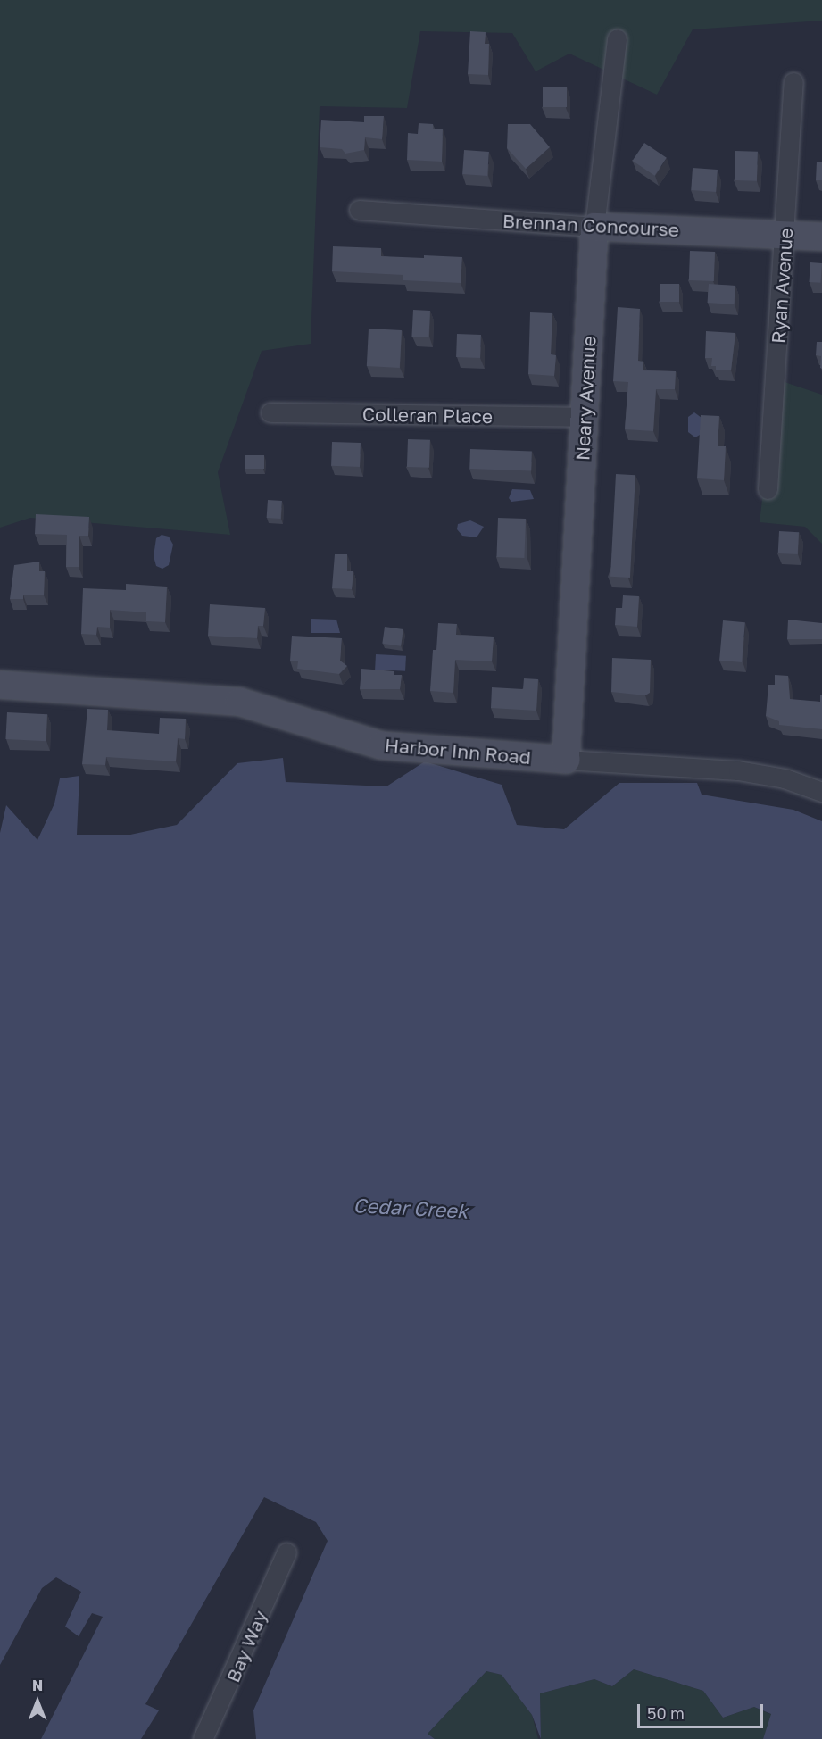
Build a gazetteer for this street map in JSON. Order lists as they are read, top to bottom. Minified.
{"streets":{"main road":["Brennan Concourse","Neary Avenue","Harbor Inn Road"],"street":["Ryan Avenue","Colleran Place","Bay Way"]},"crossings":[["Brennan Concourse","Ryan Avenue"],["Brennan Concourse","Neary Avenue"],["Neary Avenue","Colleran Place"],["Neary Avenue","Harbor Inn Road"]],"water":["Cedar Creek"],"scale_bar":"50 m","north":"top"}
